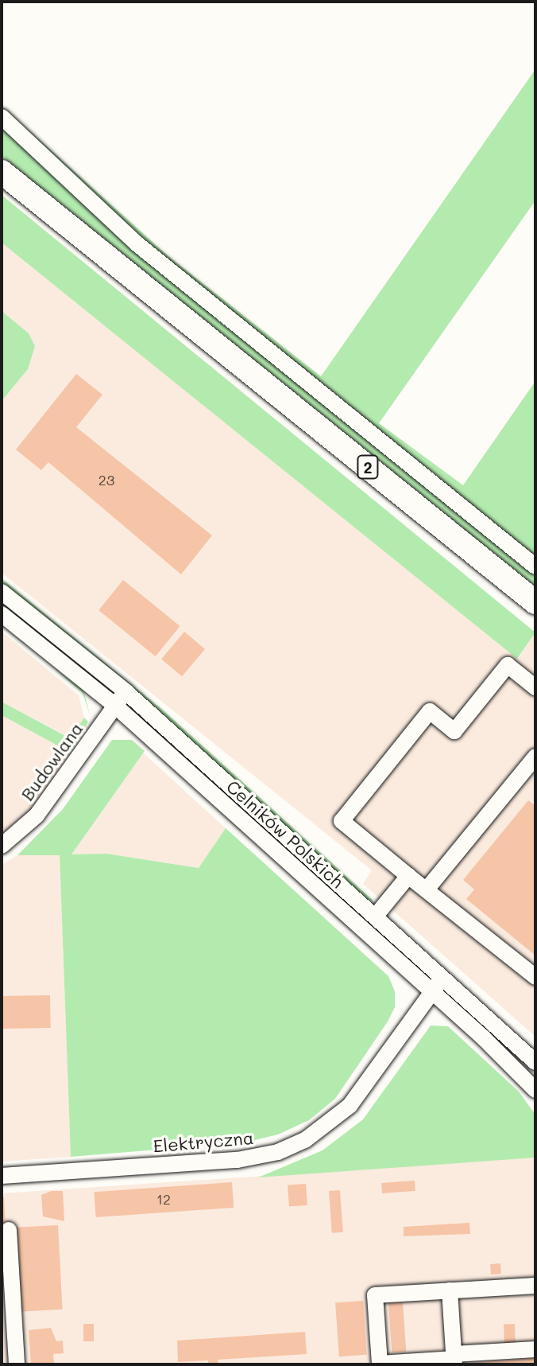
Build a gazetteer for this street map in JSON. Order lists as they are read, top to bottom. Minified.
{"streets":{"highway":["2"],"street":["Budowlana","Celników Polskich","Elektryczna"]},"crossings":[["Budowlana","Celników Polskich"],["Celników Polskich","Elektryczna"]],"house_numbers":["23","12"]}
